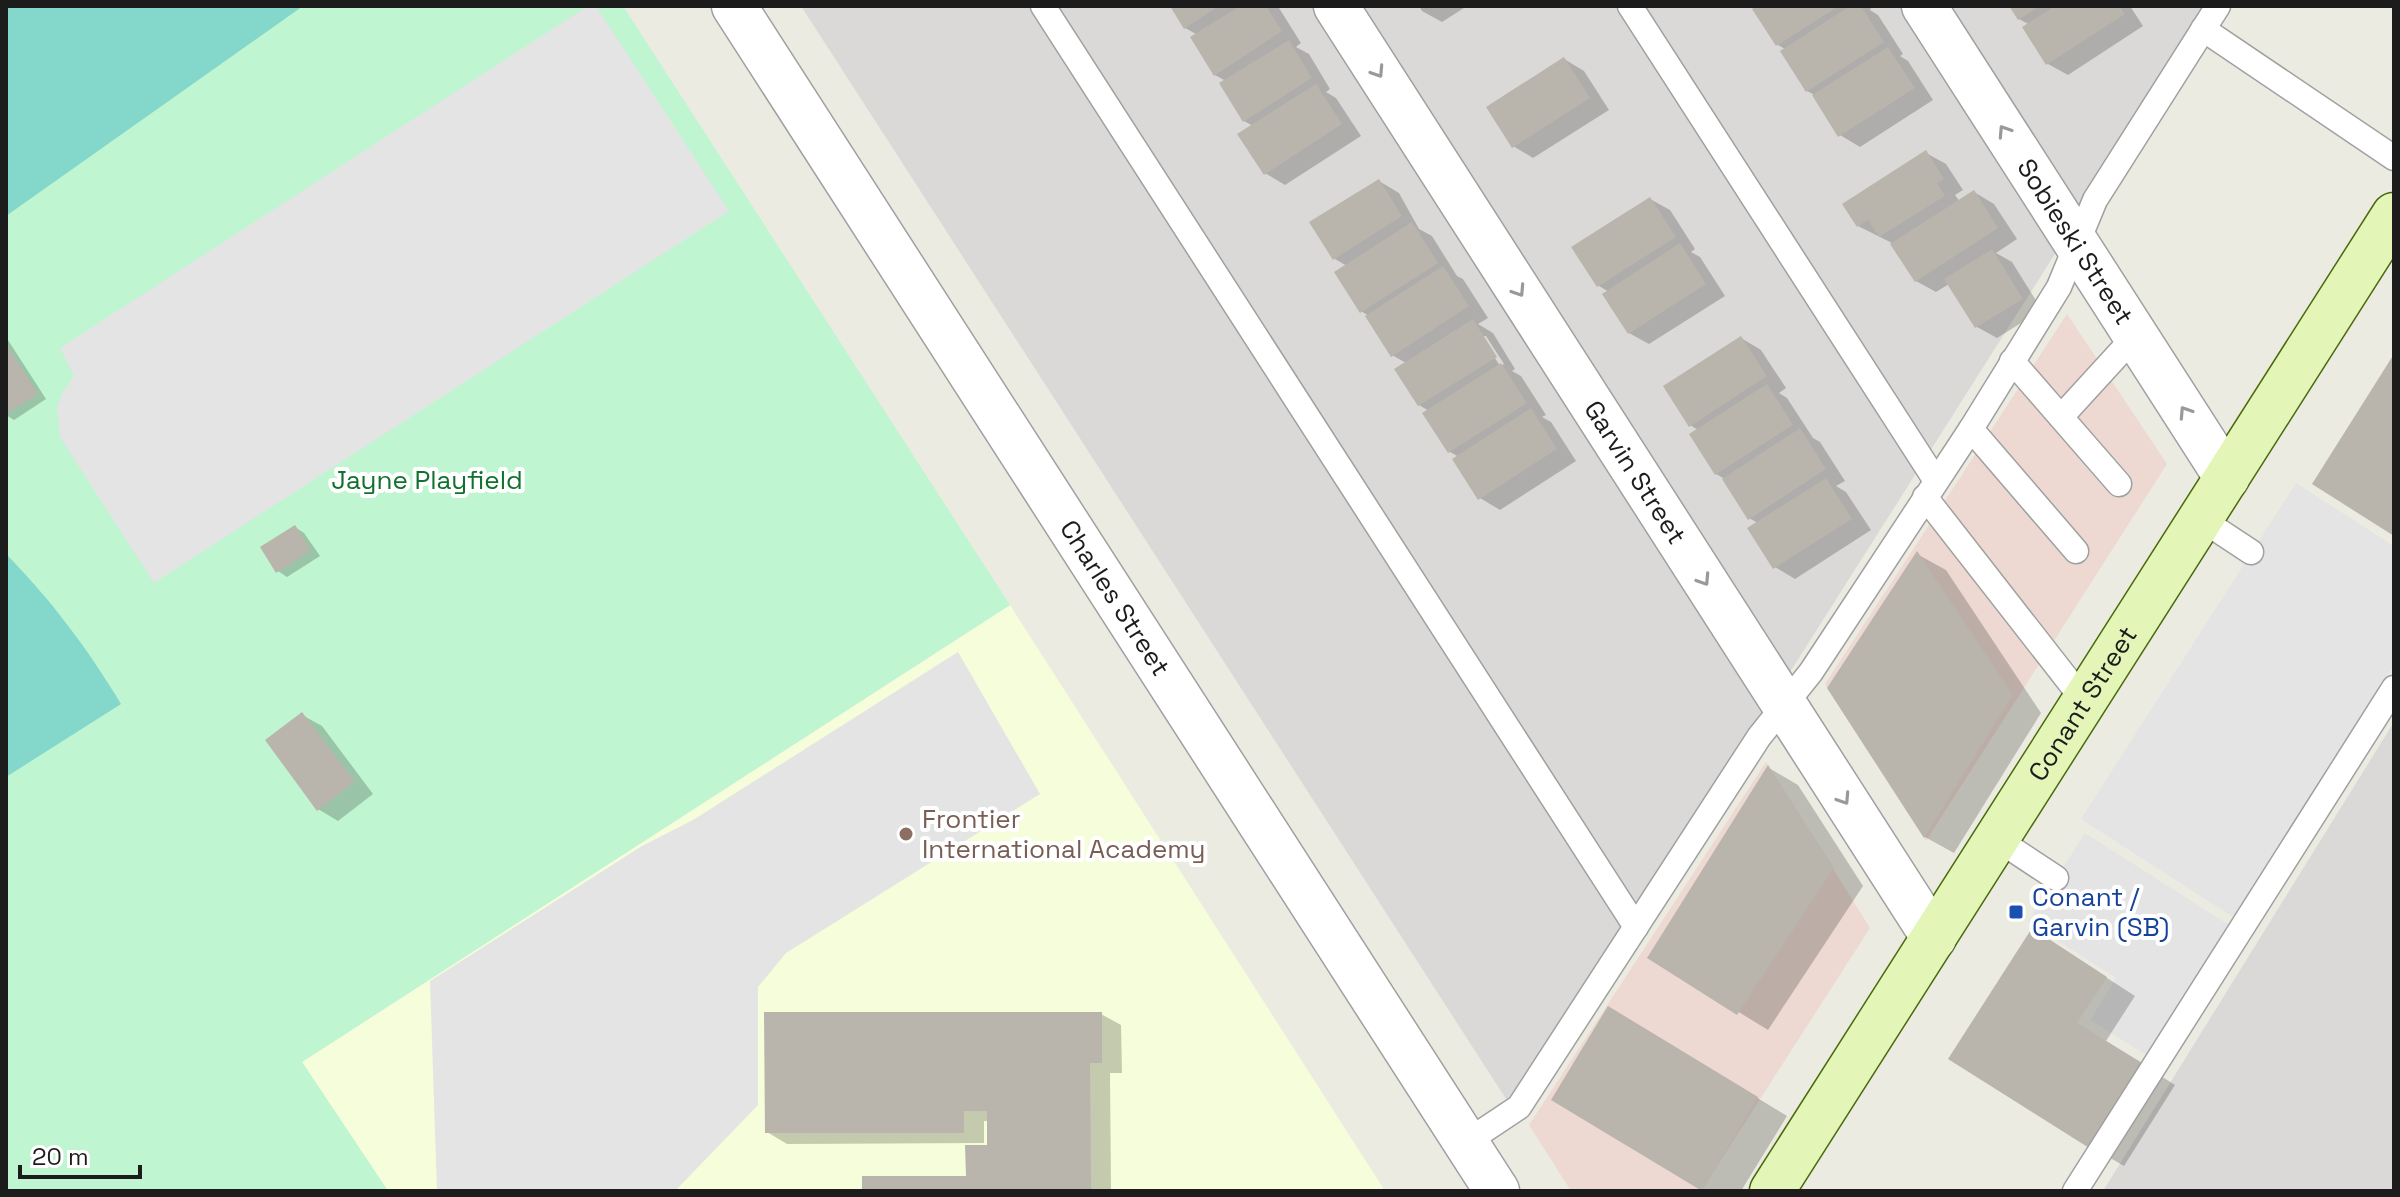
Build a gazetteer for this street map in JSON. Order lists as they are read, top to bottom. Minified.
{"streets":{"main road":["Conant Street"],"street":["Sobieski Street","Garvin Street","Charles Street"]},"crossings":[["Sobieski Street","Conant Street"],["Garvin Street","Conant Street"]],"one_way":["Sobieski Street","Garvin Street"],"parks":["Jayne Playfield"],"places":{"other":["Frontier International Academy"],"transit":["Conant / Garvin (SB)"]},"scale_bar":"20 m"}
